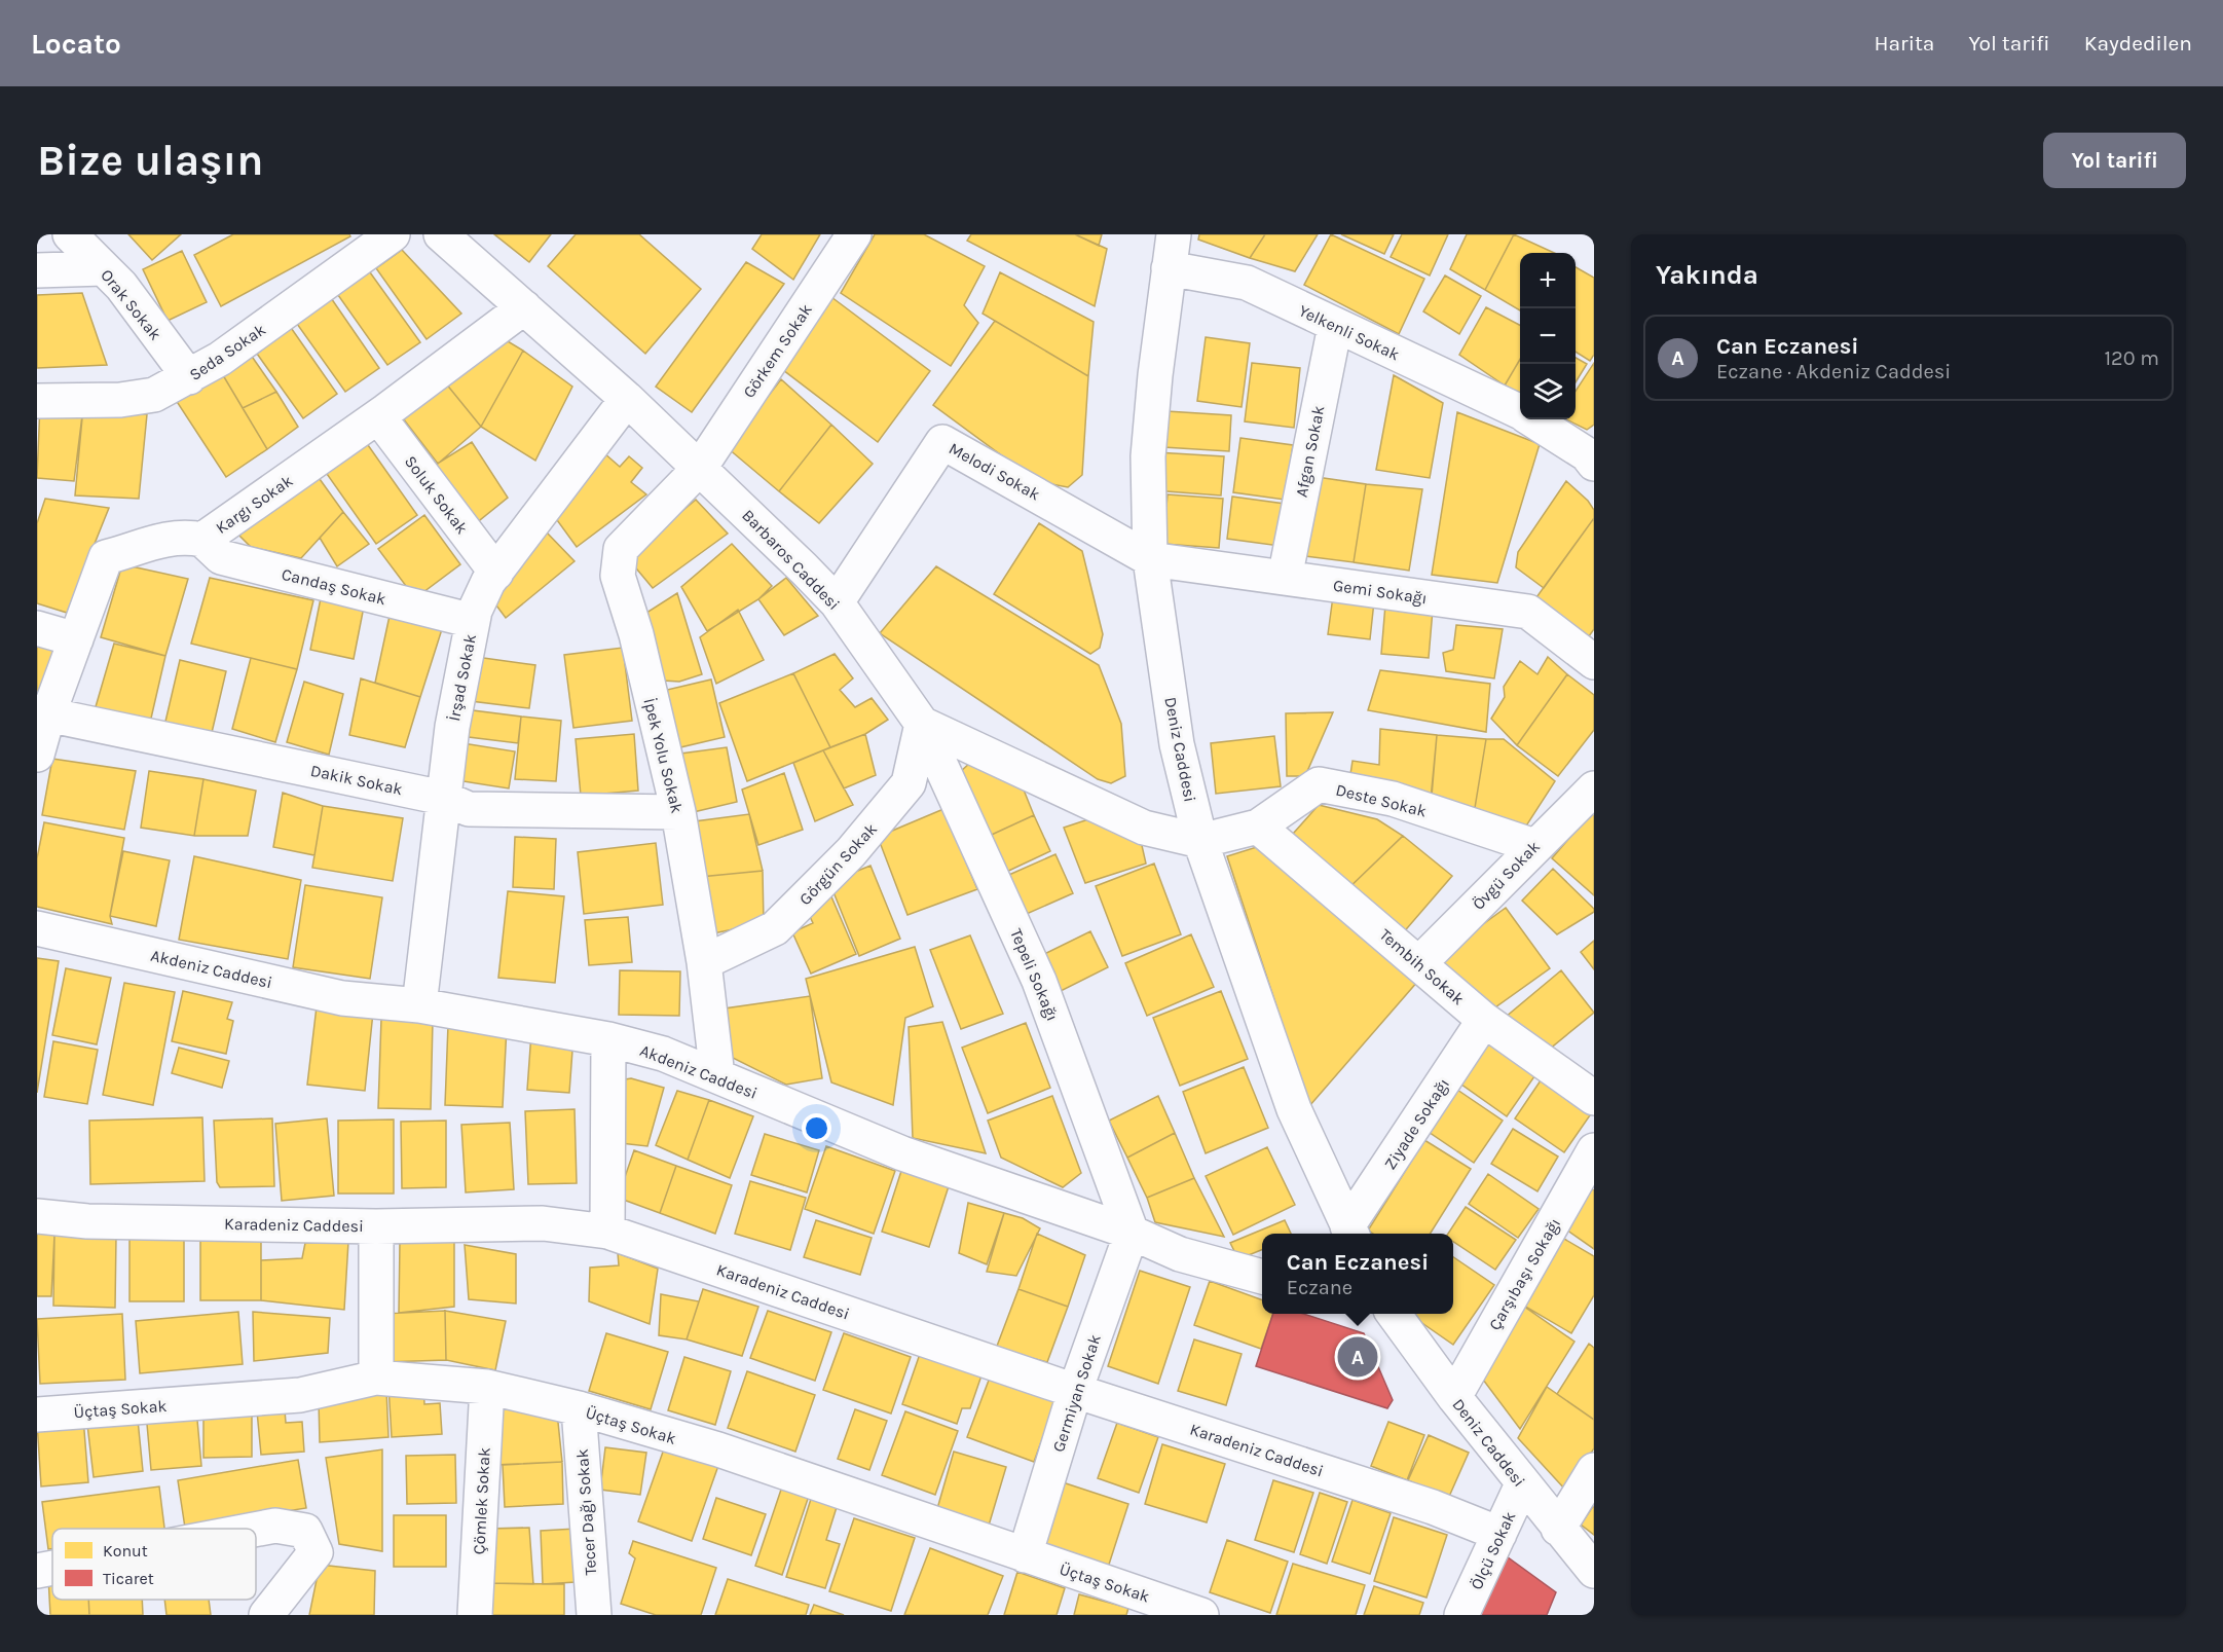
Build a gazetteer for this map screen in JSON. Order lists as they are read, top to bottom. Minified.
{"streets":{"street":["Orak Sokak","Yelkenli Sokak","Görkem Sokak","Seda Sokak","Afgan Sokak","Melodi Sokak","Soluk Sokak","Kargı Sokak","Barbaros Caddesi","Candaş Sokak","Gemi Sokağı","İrşad Sokak","Deniz Caddesi","İpek Yolu Sokak","Dakik Sokak","Deste Sokak","Görgün Sokak","Övgü Sokak","Tembih Sokak","Akdeniz Caddesi","Tepeli Sokağı","Ziyade Sokağı","Karadeniz Caddesi","Çarşıbaşı Sokağı","Germiyan Sokak","Üçtaş Sokak","Çömlek Sokak","Tecer Dağı Sokak","Ölçü Sokak"]},"crossings":[["Orak Sokak","Seda Sokak"],["Yelkenli Sokak","Afgan Sokak"],["Yelkenli Sokak","Deniz Caddesi"],["Görkem Sokak","Barbaros Caddesi"],["Görkem Sokak","İpek Yolu Sokak"],["Afgan Sokak","Gemi Sokağı"],["Melodi Sokak","Barbaros Caddesi"],["Melodi Sokak","Gemi Sokağı"],["Melodi Sokak","Deniz Caddesi"],["Soluk Sokak","Kargı Sokak"],["Soluk Sokak","İrşad Sokak"],["Kargı Sokak","Barbaros Caddesi"],["Kargı Sokak","Candaş Sokak"],["Kargı Sokak","Dakik Sokak"],["Barbaros Caddesi","İrşad Sokak"],["Barbaros Caddesi","Deniz Caddesi"],["Barbaros Caddesi","İpek Yolu Sokak"],["Barbaros Caddesi","Deste Sokak"],["Barbaros Caddesi","Görgün Sokak"],["Barbaros Caddesi","Tepeli Sokağı"],["Candaş Sokak","İrşad Sokak"],["Gemi Sokağı","Deniz Caddesi"],["İrşad Sokak","Dakik Sokak"],["İrşad Sokak","Akdeniz Caddesi"],["Deniz Caddesi","Deste Sokak"],["Deniz Caddesi","Ziyade Sokağı"],["Deniz Caddesi","Çarşıbaşı Sokağı"],["Deniz Caddesi","Ölçü Sokak"],["İpek Yolu Sokak","Dakik Sokak"],["İpek Yolu Sokak","Görgün Sokak"],["İpek Yolu Sokak","Akdeniz Caddesi"],["Deste Sokak","Övgü Sokak"],["Deste Sokak","Tembih Sokak"],["Görgün Sokak","Tepeli Sokağı"],["Övgü Sokak","Tembih Sokak"],["Tembih Sokak","Ziyade Sokağı"],["Akdeniz Caddesi","Tepeli Sokağı"],["Akdeniz Caddesi","Germiyan Sokak"],["Tepeli Sokağı","Germiyan Sokak"],["Karadeniz Caddesi","Germiyan Sokak"],["Karadeniz Caddesi","Ölçü Sokak"],["Germiyan Sokak","Üçtaş Sokak"],["Üçtaş Sokak","Çömlek Sokak"],["Üçtaş Sokak","Tecer Dağı Sokak"]],"legend":["Konut","Ticaret"],"page":{"header":"Locato","nav":["Harita","Yol tarifi","Kaydedilen"],"buttons":"Yol tarifi","title":"Bize ulaşın","heading":"Yakında","map_buttons":["+","−"],"list":[{"mark":"A","name":"Can Eczanesi","note":"Eczane · Akdeniz Caddesi","value":"120 m"}],"popup":["Can Eczanesi","Eczane"],"pins":"A"}}
